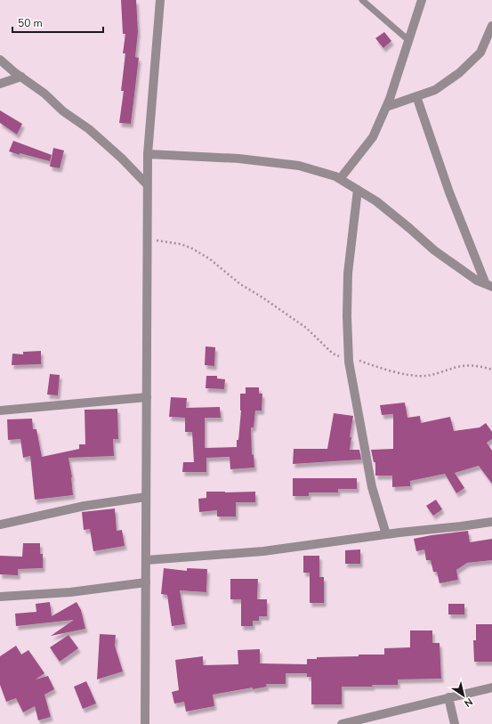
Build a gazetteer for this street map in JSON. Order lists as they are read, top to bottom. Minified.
{"scale_bar":"50 m","north":"bottom right"}
